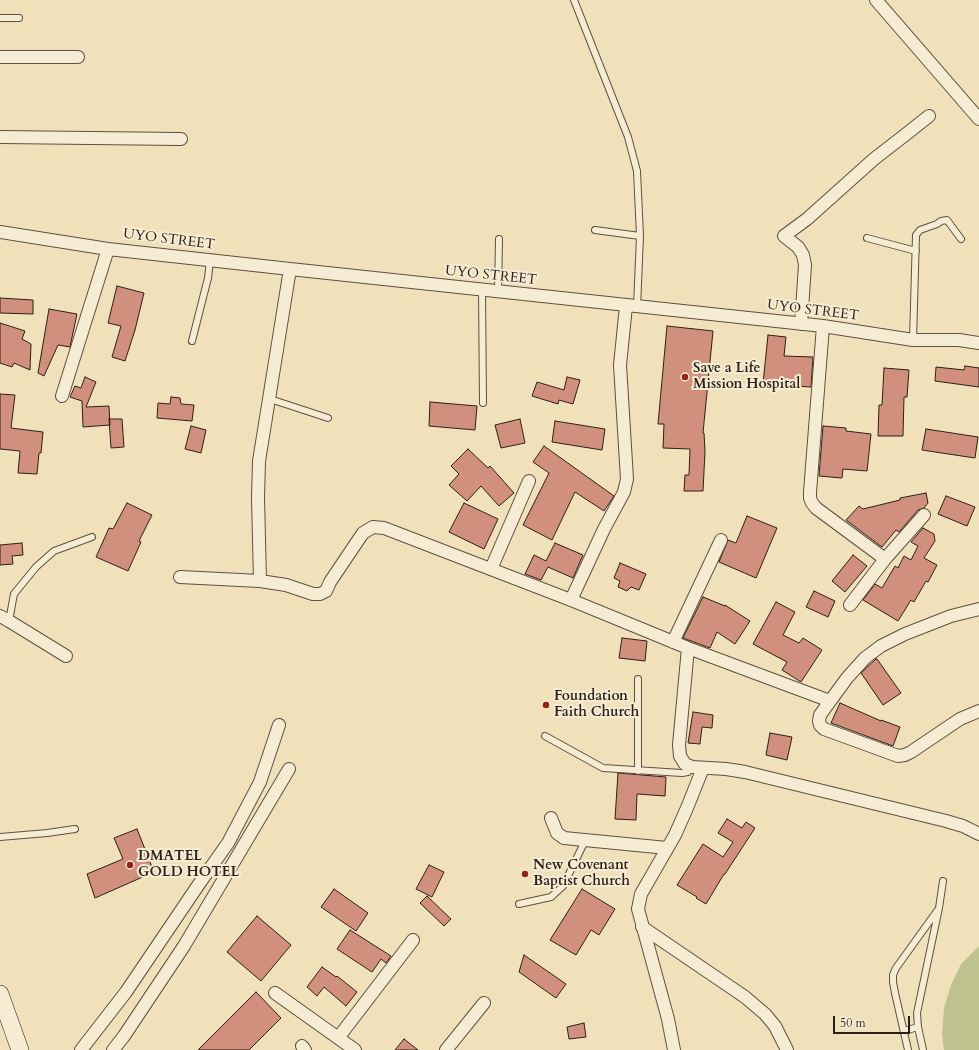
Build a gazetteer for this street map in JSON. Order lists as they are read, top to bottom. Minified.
{"streets":{"street":["UYO STREET"]},"places":["Save a Life Mission Hospital","Foundation Faith Church","DMATEL GOLD HOTEL","New Covenant Baptist Church"],"scale_bar":"50 m"}
